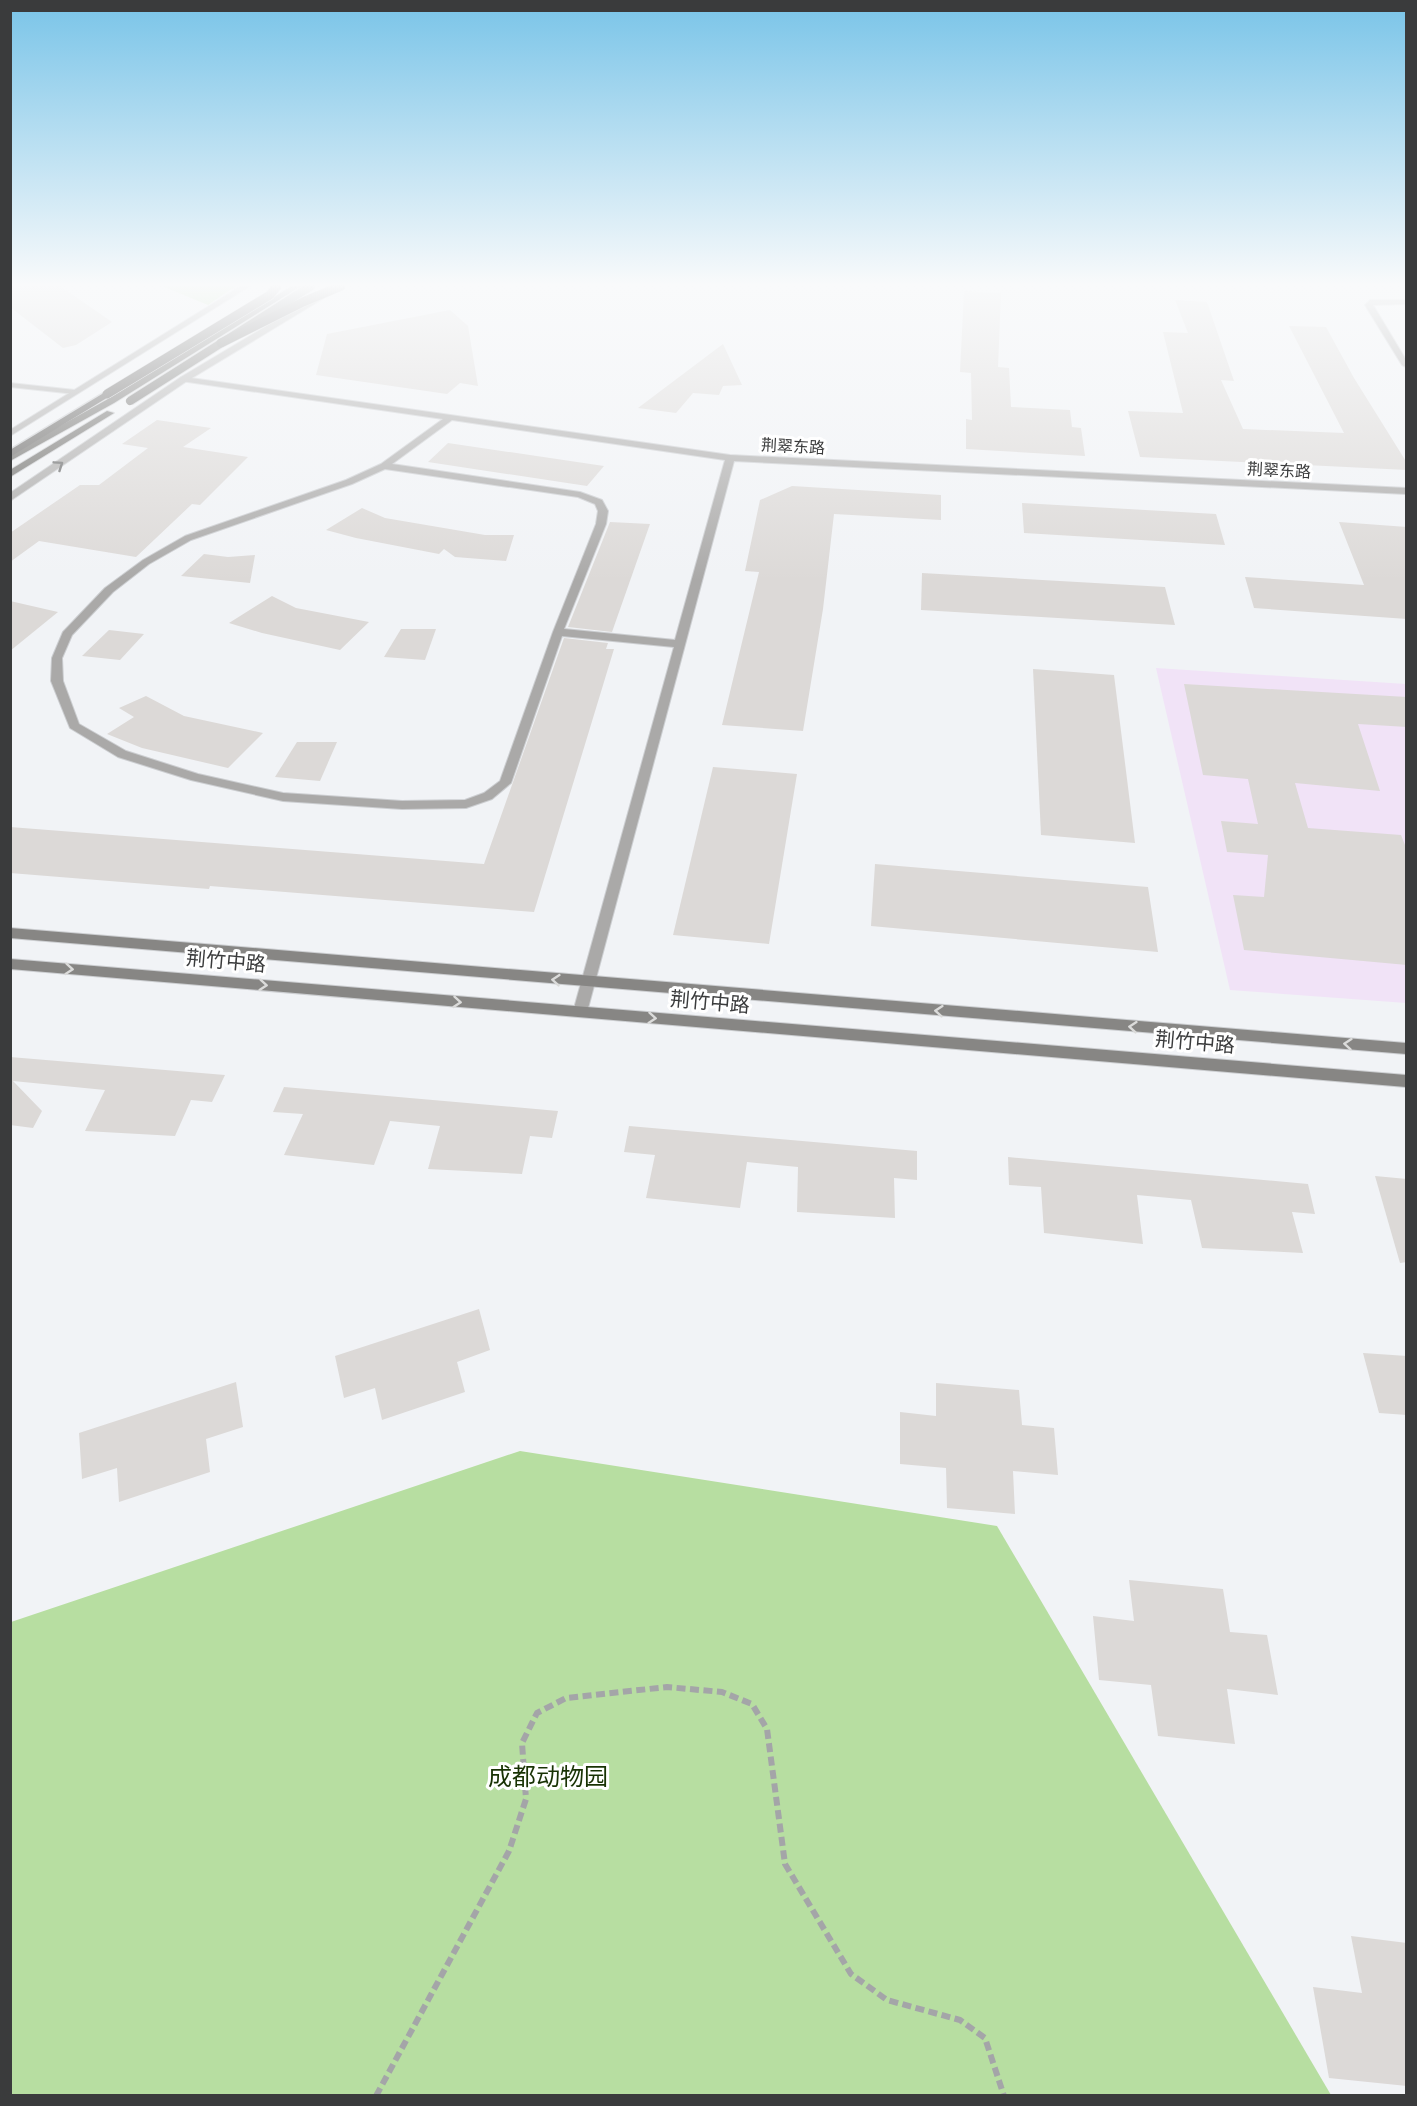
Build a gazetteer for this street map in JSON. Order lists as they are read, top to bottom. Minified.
{"streets":{"main road":["荆竹中路"],"street":["荆翠东路"]},"parks":["成都动物园"]}
